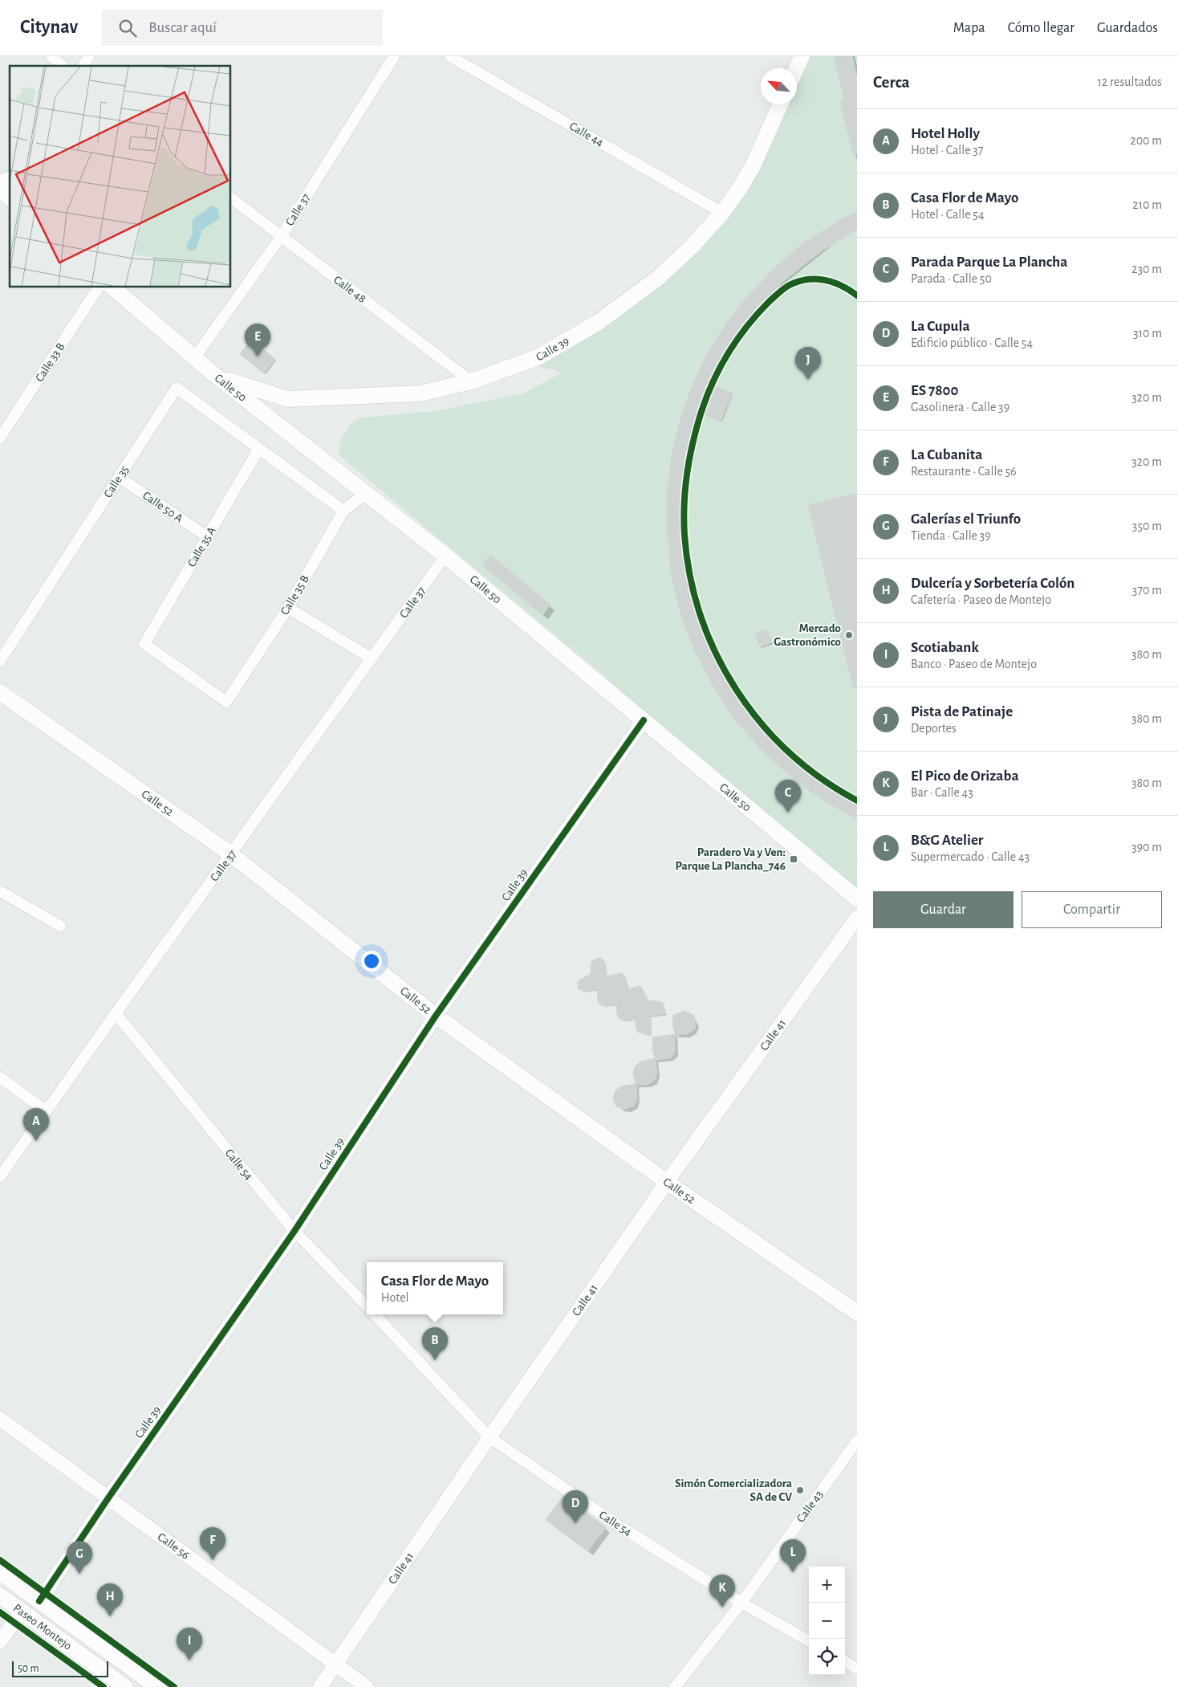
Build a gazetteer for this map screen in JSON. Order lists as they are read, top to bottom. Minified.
{"streets":{"main road":["Calle 39","Calle 50","Calle 52","Paseo Montejo"],"street":["Calle 44","Calle 37","Calle 48","Calle 33 B","Calle 35","Calle 50 A","Calle 35 A","Calle 35 B","Calle 41","Calle 54","Calle 43","Calle 56"]},"crossings":[["Calle 44","Calle 39"],["Calle 37","Calle 48"],["Calle 37","Calle 50"],["Calle 37","Calle 52"],["Calle 37","Calle 54"],["Calle 48","Calle 39"],["Calle 39","Calle 50"],["Calle 39","Calle 52"],["Calle 39","Calle 54"],["Calle 39","Calle 56"],["Calle 50","Calle 35 B"],["Calle 35","Calle 50 A"],["Calle 35","Calle 35 A"],["Calle 50 A","Calle 35 A"],["Calle 35 A","Calle 35 B"],["Calle 52","Calle 41"],["Calle 41","Calle 54"],["Calle 41","Calle 56"],["Calle 54","Calle 43"]],"places":{"other":["Mercado Gastronómico","Simón Comercializadora SA de CV"],"transit":["Paradero Va y Ven: Parque La Plancha_746"]},"scale_bar":"50 m","north":"top left","page":{"header":"Citynav","search":"Buscar aquí","nav":["Mapa","Cómo llegar","Guardados"],"heading":["Cerca","12 resultados"],"list":[{"mark":"A","name":"Hotel Holly","note":"Hotel · Calle 37","value":"200 m"},{"mark":"B","name":"Casa Flor de Mayo","note":"Hotel · Calle 54","value":"210 m"},{"mark":"C","name":"Parada Parque La Plancha","note":"Parada · Calle 50","value":"230 m"},{"mark":"D","name":"La Cupula","note":"Edificio público · Calle 54","value":"310 m"},{"mark":"E","name":"ES 7800","note":"Gasolinera · Calle 39","value":"320 m"},{"mark":"F","name":"La Cubanita","note":"Restaurante · Calle 56","value":"320 m"},{"mark":"G","name":"Galerías el Triunfo","note":"Tienda · Calle 39","value":"350 m"},{"mark":"H","name":"Dulcería y Sorbetería Colón","note":"Cafetería · Paseo de Montejo","value":"370 m"},{"mark":"I","name":"Scotiabank","note":"Banco · Paseo de Montejo","value":"380 m"},{"mark":"J","name":"Pista de Patinaje","note":"Deportes","value":"380 m"},{"mark":"K","name":"El Pico de Orizaba","note":"Bar · Calle 43","value":"380 m"},{"mark":"L","name":"B&G Atelier","note":"Supermercado · Calle 43","value":"390 m"}],"pins":["E","J","C","A","B","D","F","L","G","K","H","I"],"buttons":["Guardar","Compartir"],"popup":["Casa Flor de Mayo","Hotel"],"map_buttons":["+","−"],"scale":"50 m"}}
